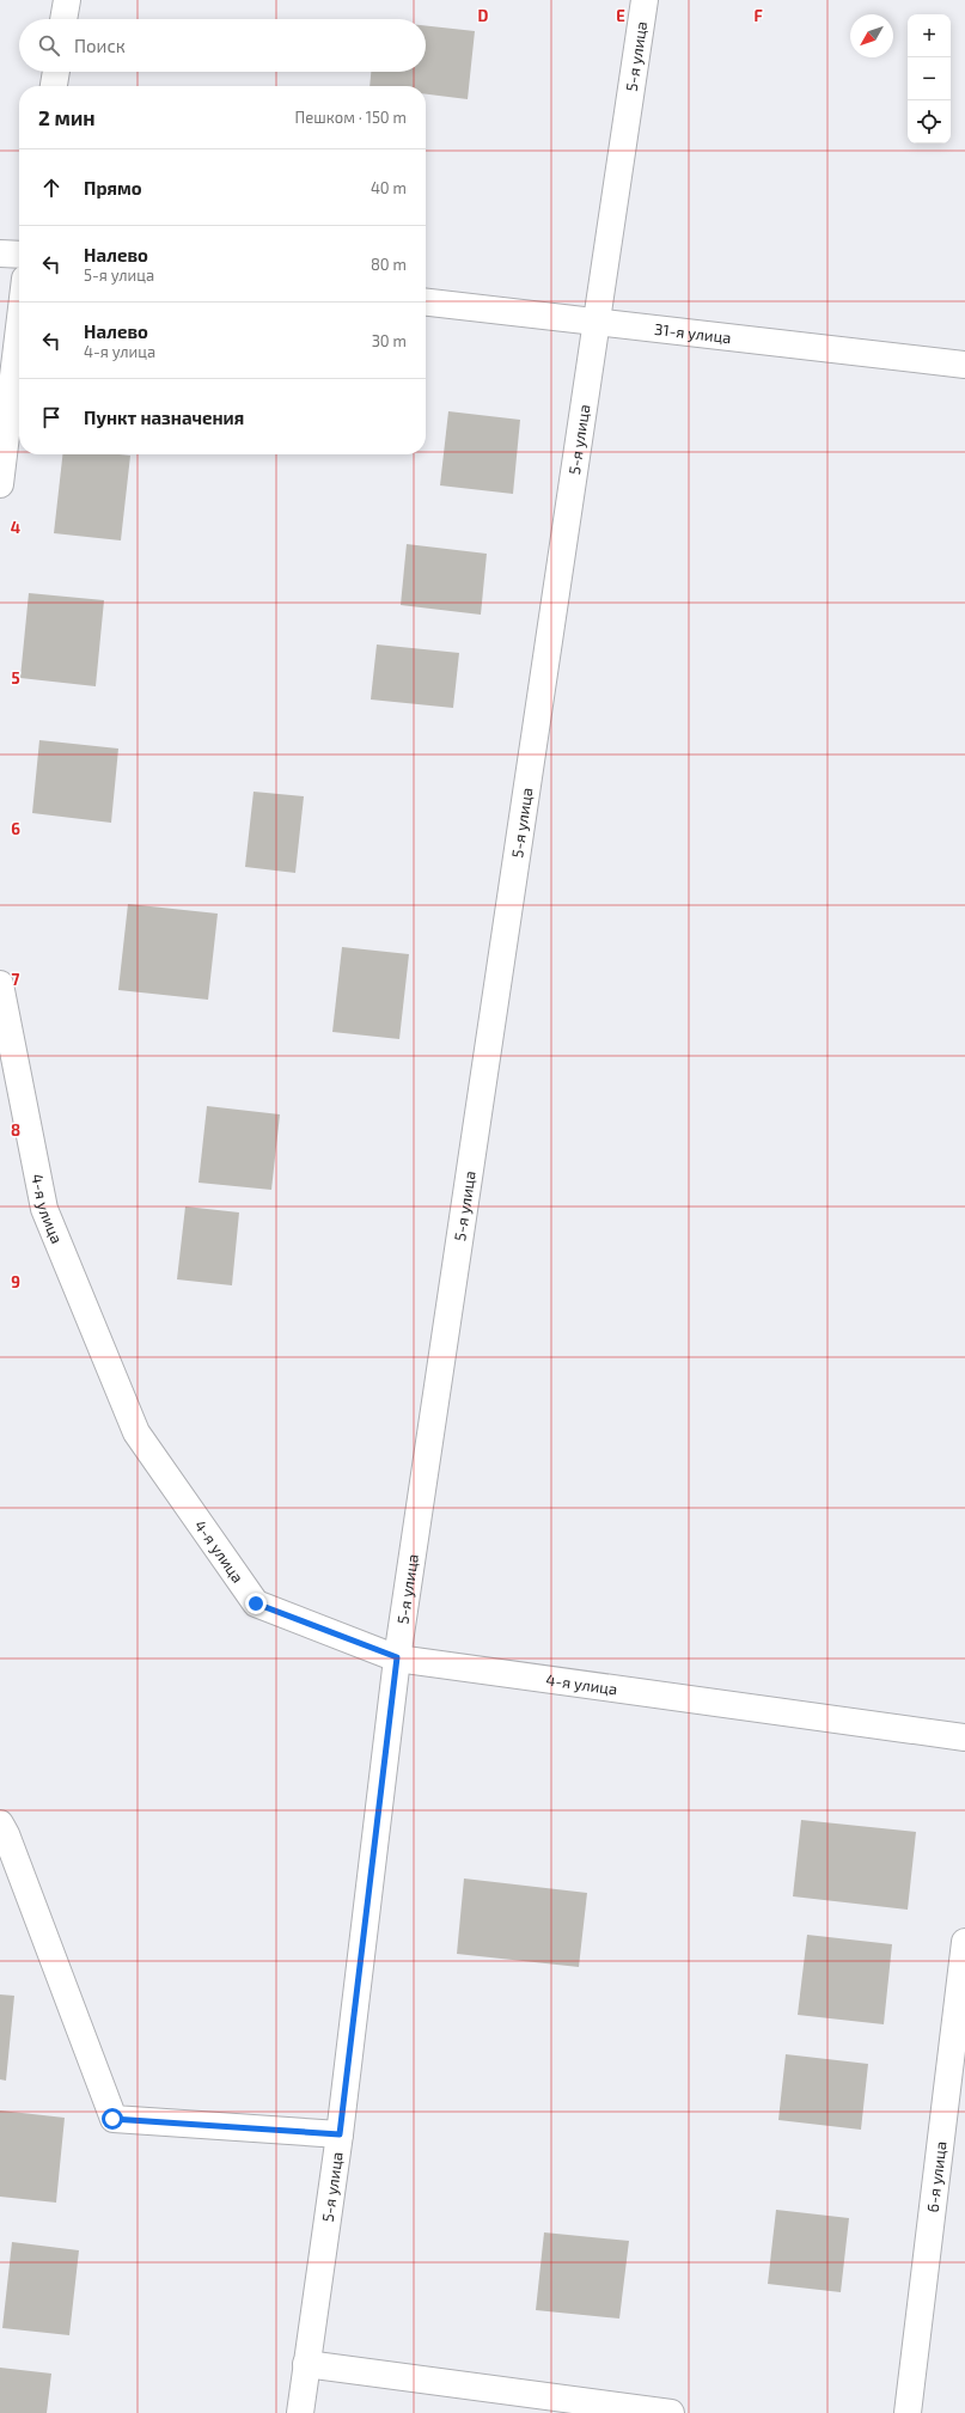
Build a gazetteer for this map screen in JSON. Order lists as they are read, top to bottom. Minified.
{"streets":{"street":["5-я улица","31-я улица","4-я улица","6-я улица"]},"crossings":[["5-я улица","31-я улица"],["5-я улица","4-я улица"]],"north":"bottom left","page":{"map_buttons":["+","−"],"search":"Поиск","heading":["2 мин","Пешком · 150 m"],"list":[["Прямо","40 m"],["Налево","5-я улица","80 m"],["Налево","4-я улица","30 m"],"Пункт назначения"]},"grid":{"columns":["D","E","F"],"rows":["4","5","6","7","8","9"]}}
